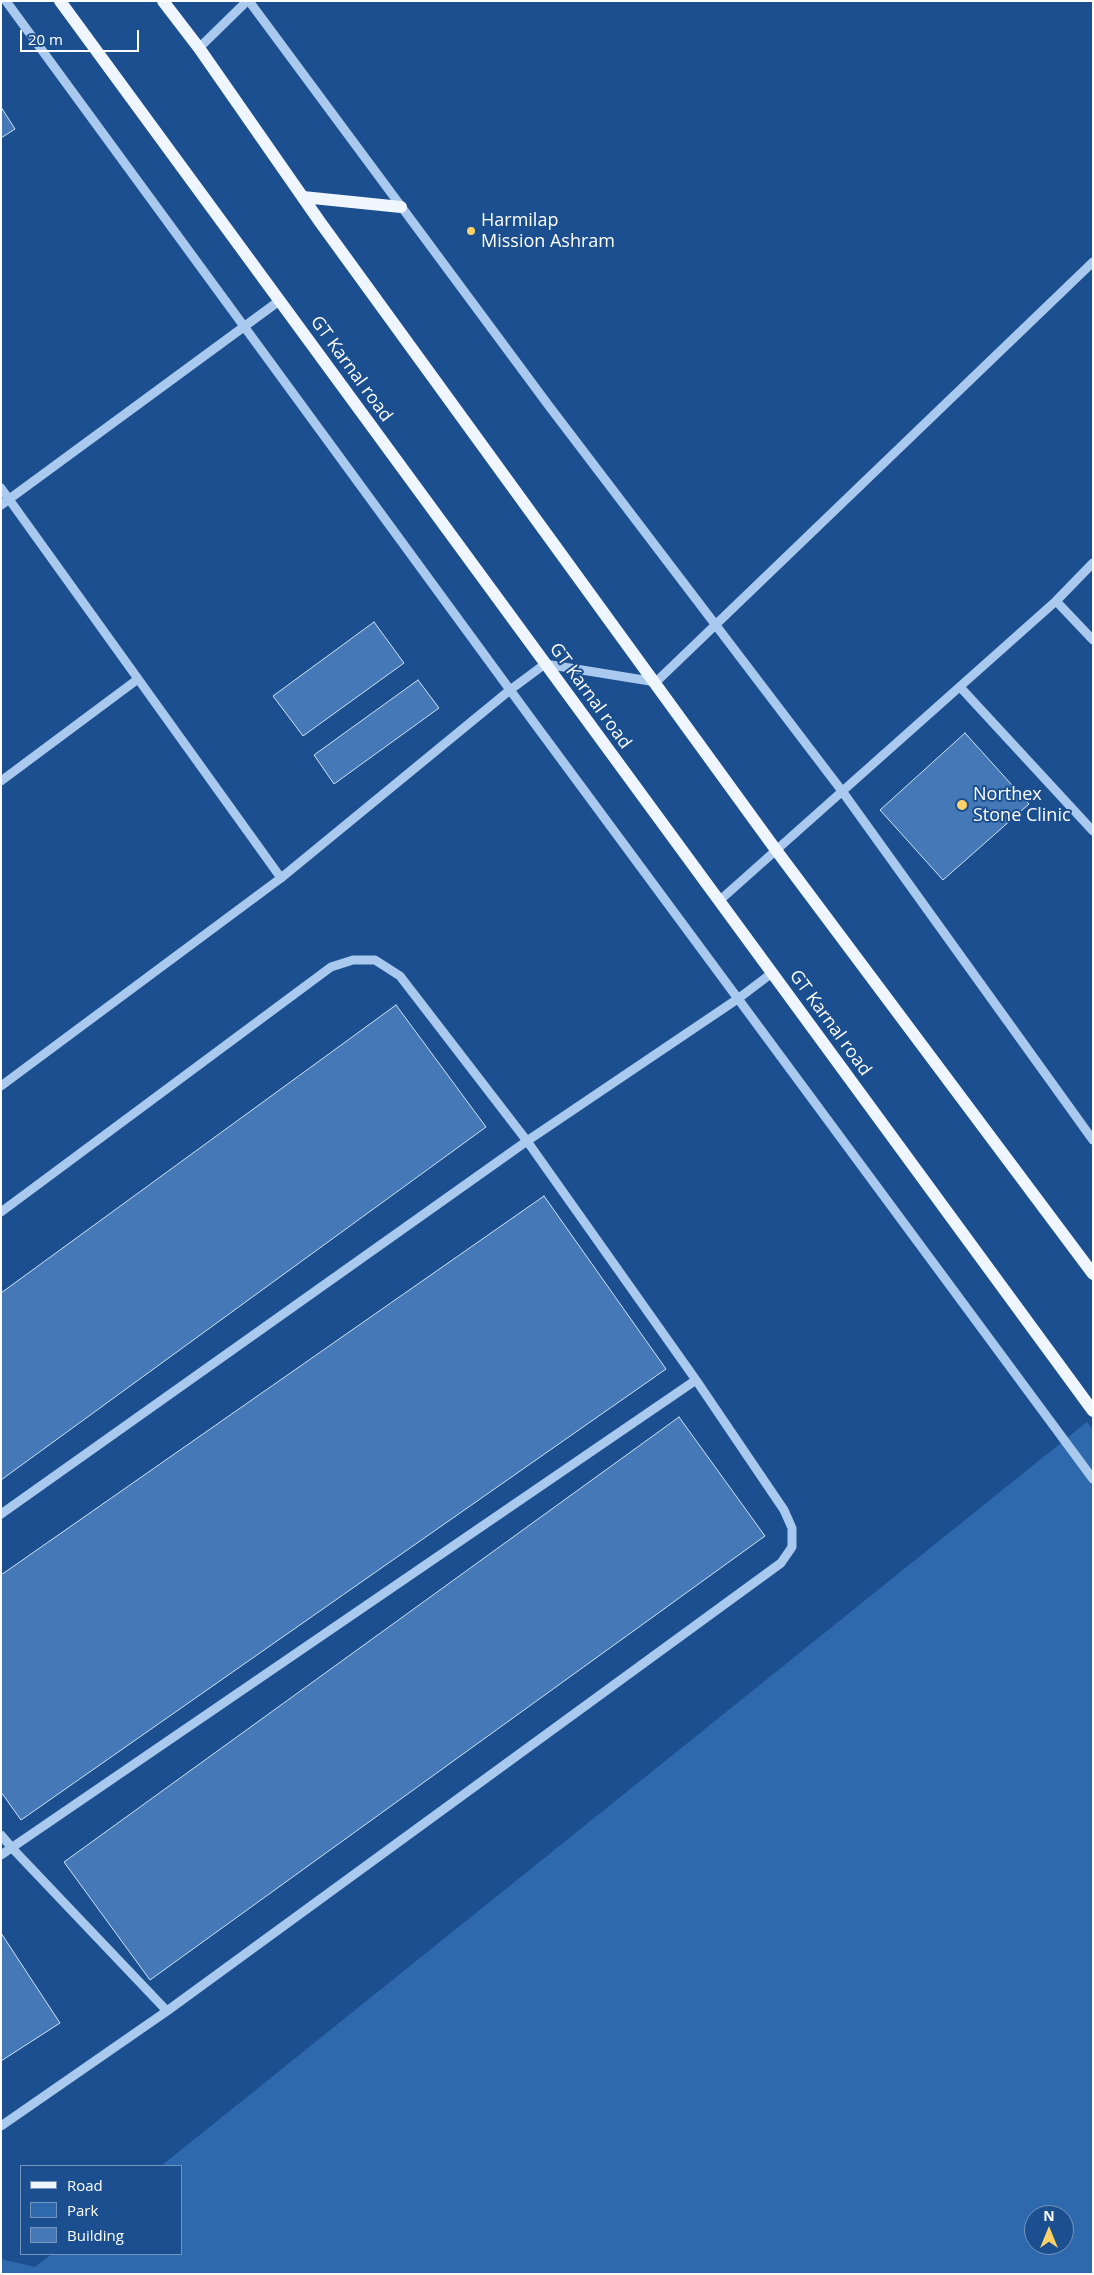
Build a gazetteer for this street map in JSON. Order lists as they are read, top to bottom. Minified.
{"streets":{"main road":["GT Karnal road"]},"places":["Harmilap Mission Ashram","Northex Stone Clinic"],"legend":["Road","Park","Building"],"scale_bar":"20 m","north":"top"}
